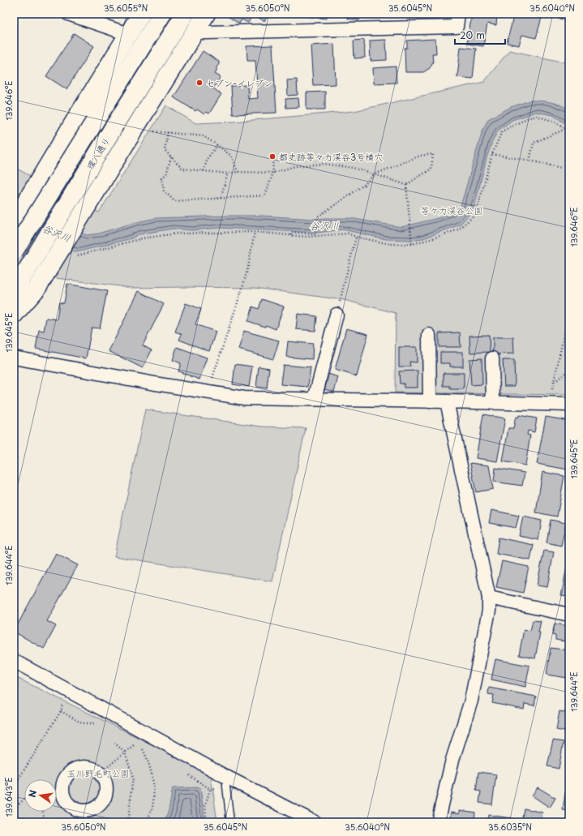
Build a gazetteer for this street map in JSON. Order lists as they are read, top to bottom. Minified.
{"streets":{"main road":["環八通り"]},"water":["谷沢川"],"parks":["等々力渓谷公園","玉川野毛町公園"],"places":["セブン-イレブン","都史跡等々力渓谷3号横穴"],"scale_bar":"20 m","north":"left","coordinates":["35.6055°N","35.6050°N","35.6045°N","35.6040°N","139.646°E","139.645°E","139.644°E","139.643°E","35.6035°N"]}
